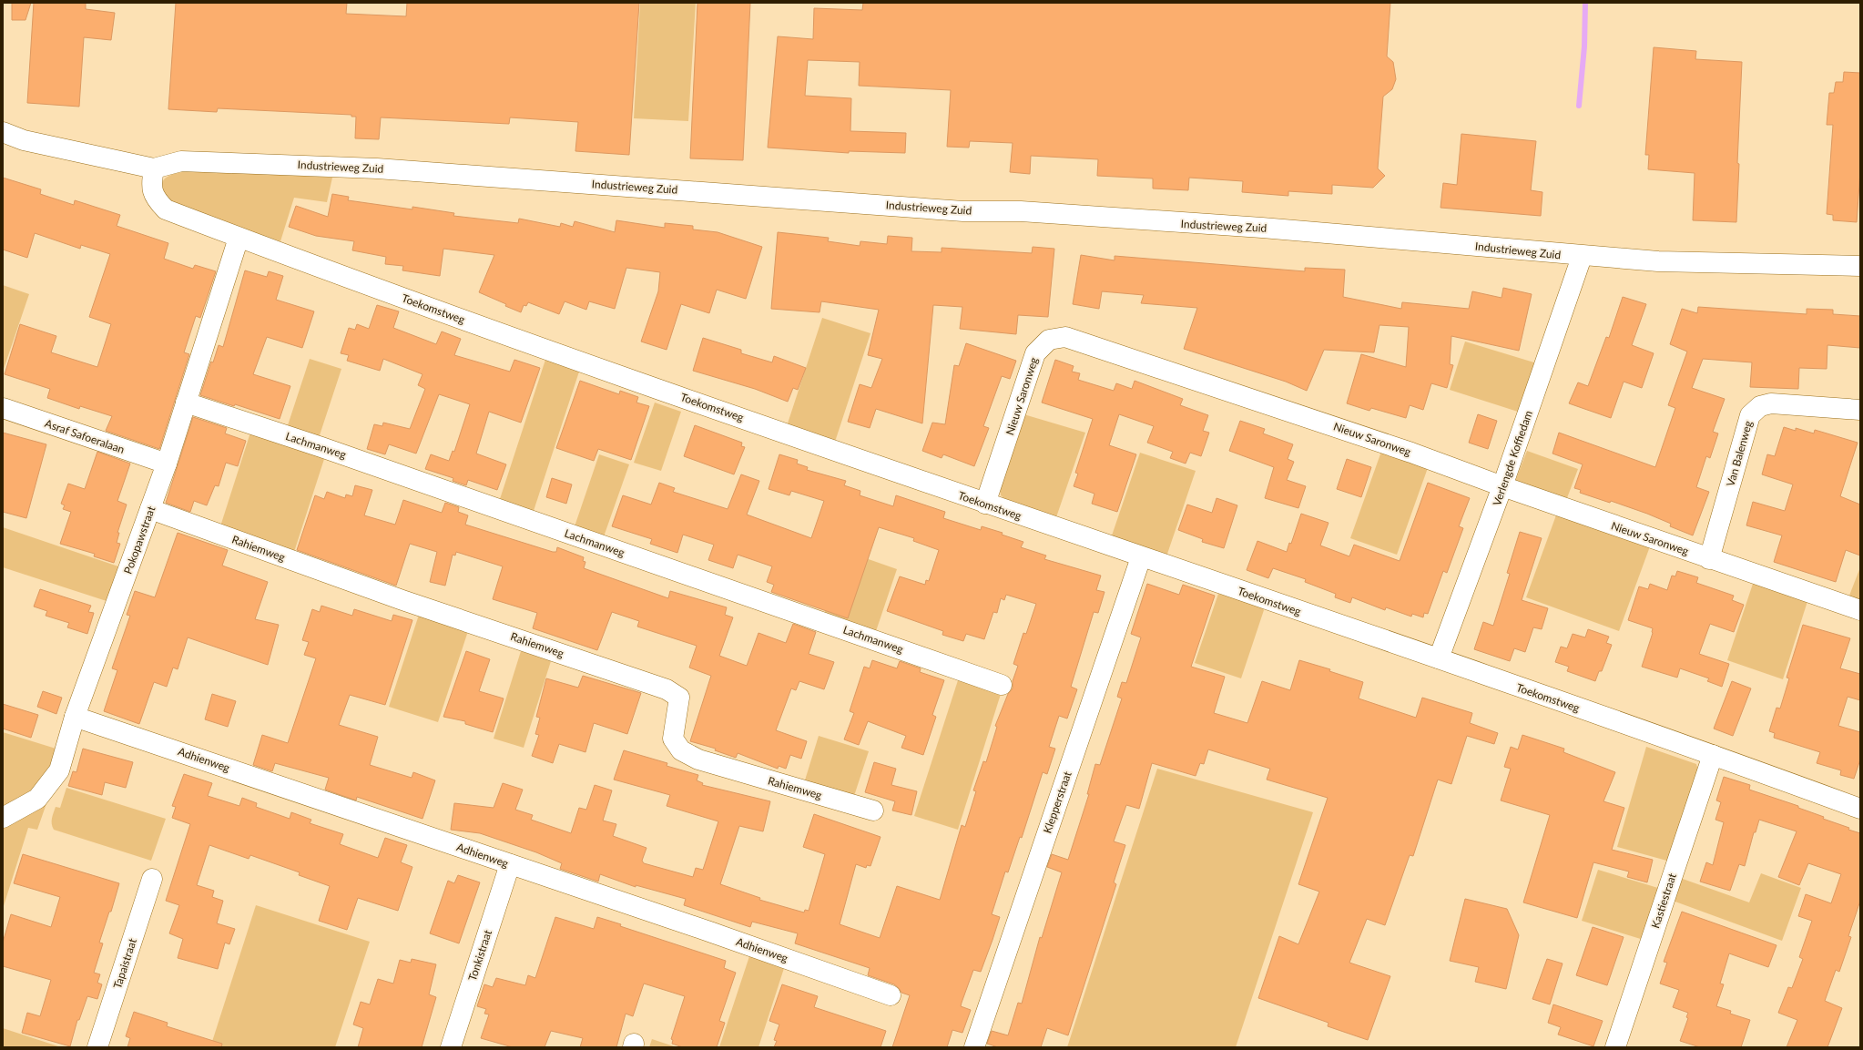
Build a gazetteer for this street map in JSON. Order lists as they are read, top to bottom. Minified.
{"streets":{"street":["Industrieweg Zuid","Toekomstweg","Nieuw Saronweg","Asraf Safoeralaan","Lachmanweg","Van Balenweg","Verlengde Koffiedam","Pokopawstraat","Rahiemweg","Adhienweg","Klepperstraat","Kastiestraat","Tonkistraat","Tapaistraat"]},"crossings":[["Industrieweg Zuid","Toekomstweg"],["Industrieweg Zuid","Verlengde Koffiedam"],["Toekomstweg","Nieuw Saronweg"],["Toekomstweg","Verlengde Koffiedam"],["Toekomstweg","Pokopawstraat"],["Toekomstweg","Klepperstraat"],["Toekomstweg","Kastiestraat"],["Nieuw Saronweg","Van Balenweg"],["Nieuw Saronweg","Verlengde Koffiedam"],["Asraf Safoeralaan","Pokopawstraat"],["Lachmanweg","Pokopawstraat"],["Pokopawstraat","Rahiemweg"],["Pokopawstraat","Adhienweg"],["Adhienweg","Tonkistraat"]]}
